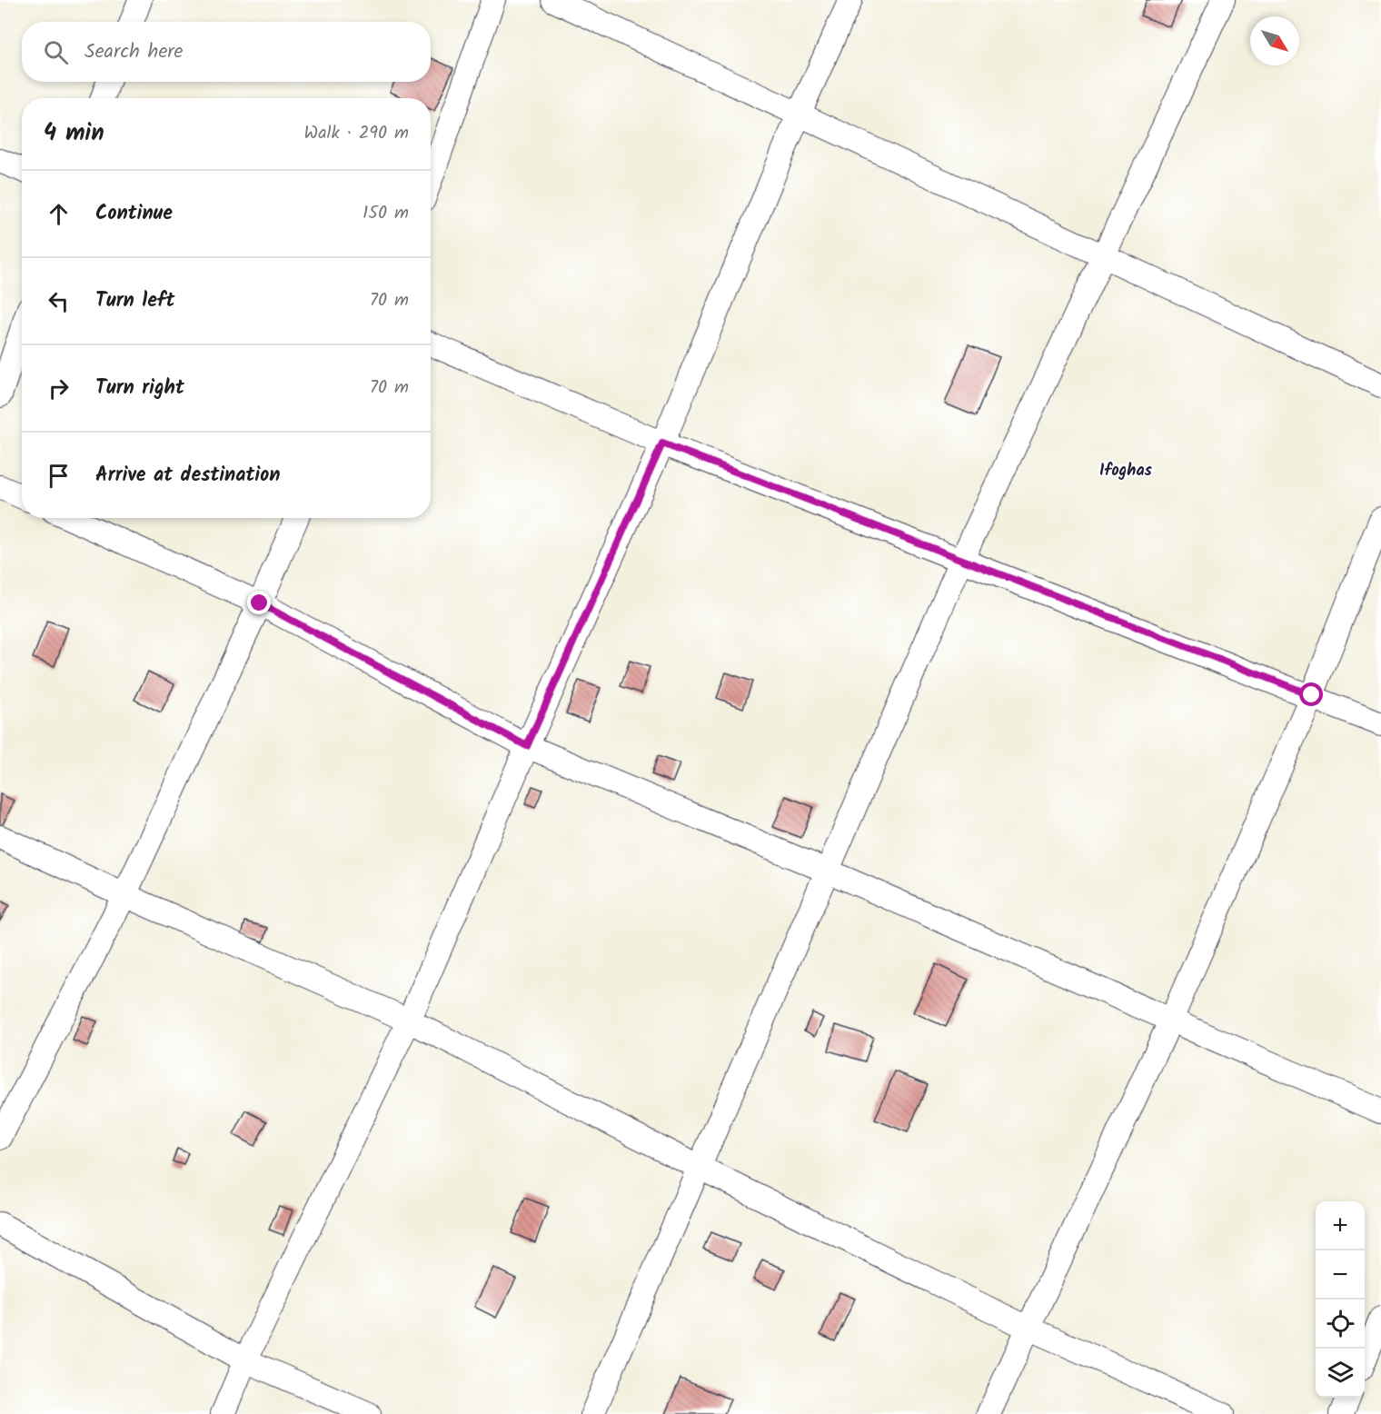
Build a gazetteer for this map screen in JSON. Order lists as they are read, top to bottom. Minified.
{"districts":["Ifoghas"],"north":"bottom right","page":{"search":"Search here","heading":["4 min","Walk · 290 m"],"list":[["Continue","150 m"],["Turn left","70 m"],["Turn right","70 m"],"Arrive at destination"],"map_buttons":["+","−"]}}
